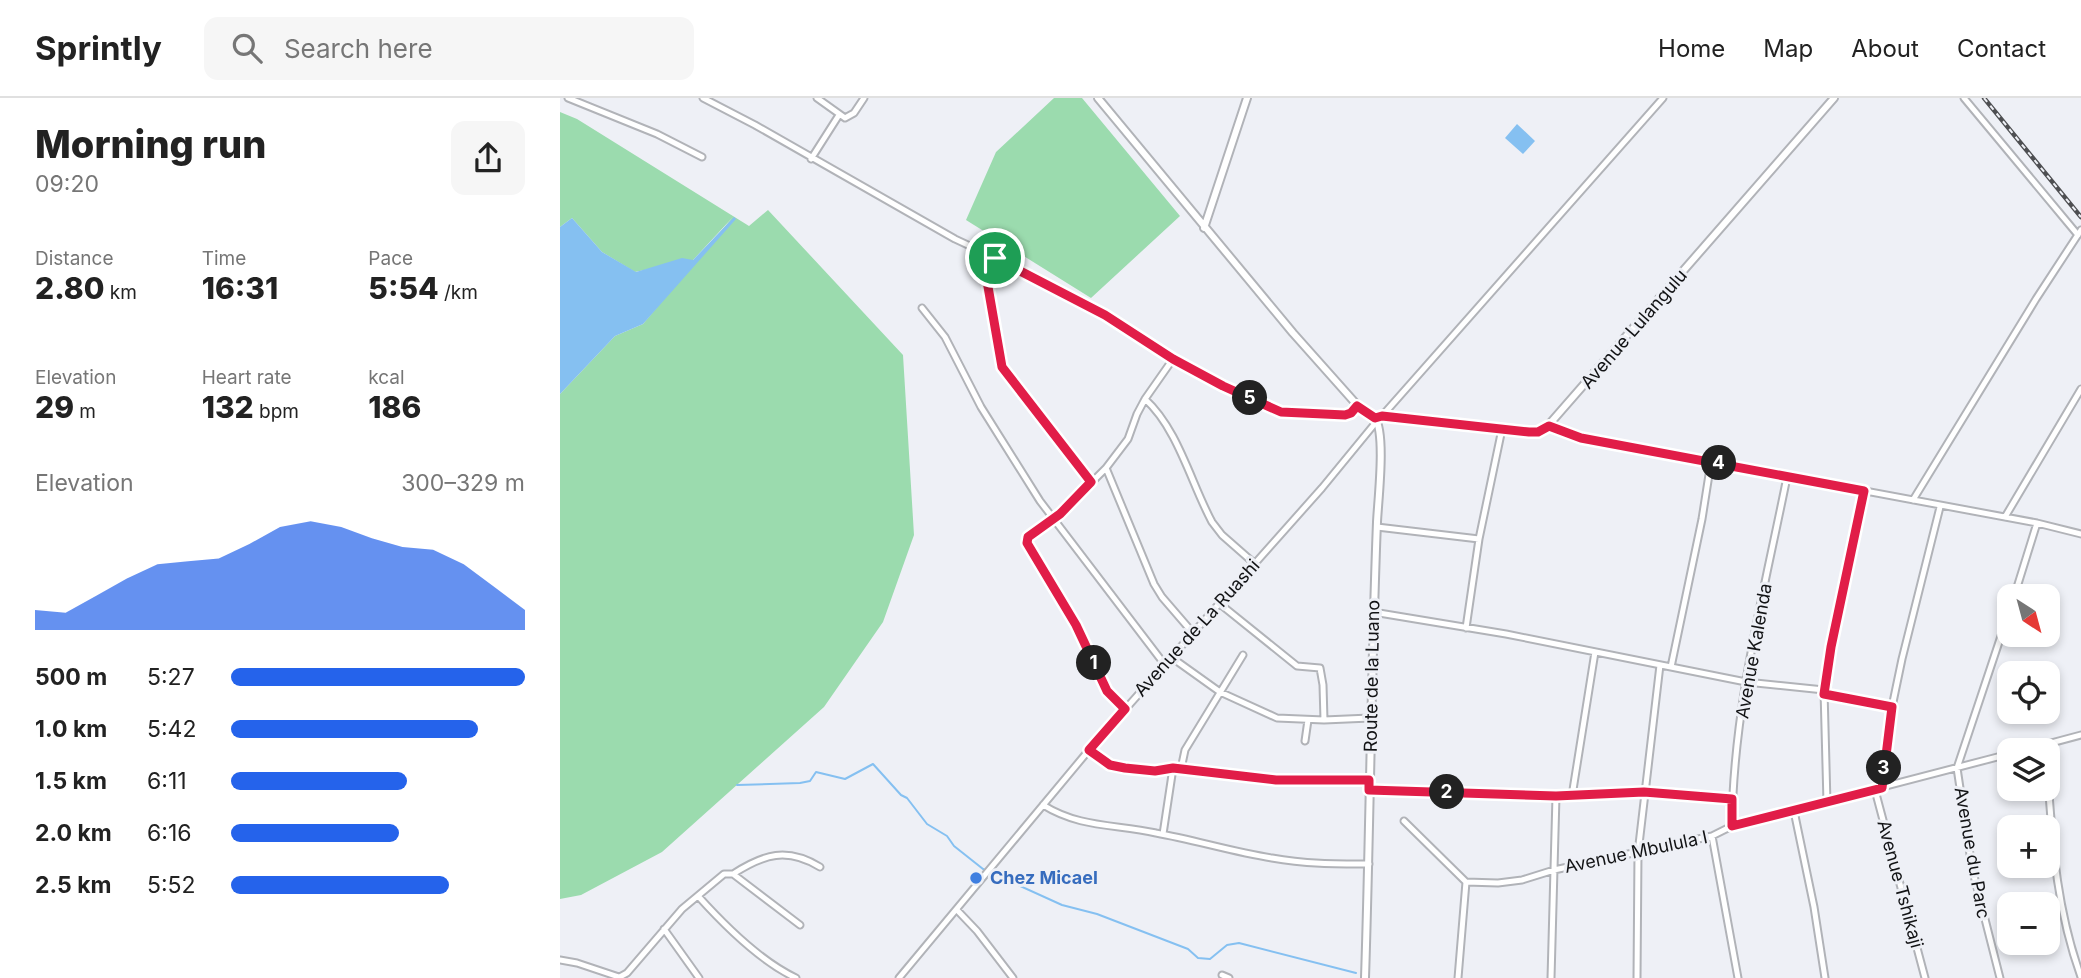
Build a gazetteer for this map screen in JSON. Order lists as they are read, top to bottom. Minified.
{"streets":{"street":["Avenue Lulangulu","Avenue de La Ruashi","Avenue Kalenda","Route de la Luano","Avenue Mbulula I","Avenue du Parc","Avenue Tshikaji"]},"crossings":[["Avenue de La Ruashi","Route de la Luano"],["Avenue Kalenda","Avenue Mbulula I"],["Avenue Mbulula I","Avenue du Parc"],["Avenue Mbulula I","Avenue Tshikaji"]],"places":["Chez Micael"],"north":"bottom right","page":{"header":"Sprintly","search":"Search here","nav":["Home","Map","About","Contact"],"heading":["Morning run","09:20"],"stats":[["Distance","2.80 km"],["Time","16:31"],["Pace","5:54 /km"],["Elevation","29 m"],["Heart rate","132 bpm"],["kcal","186"]],"pins":["5","4","1","3","2"],"chart":["Elevation","300–329 m"],"map_buttons":["+","−"],"list":[{"name":"500 m","note":"5:27"},{"name":"1.0 km","note":"5:42"},{"name":"1.5 km","note":"6:11"},{"name":"2.0 km","note":"6:16"},{"name":"2.5 km","note":"5:52"}]}}
